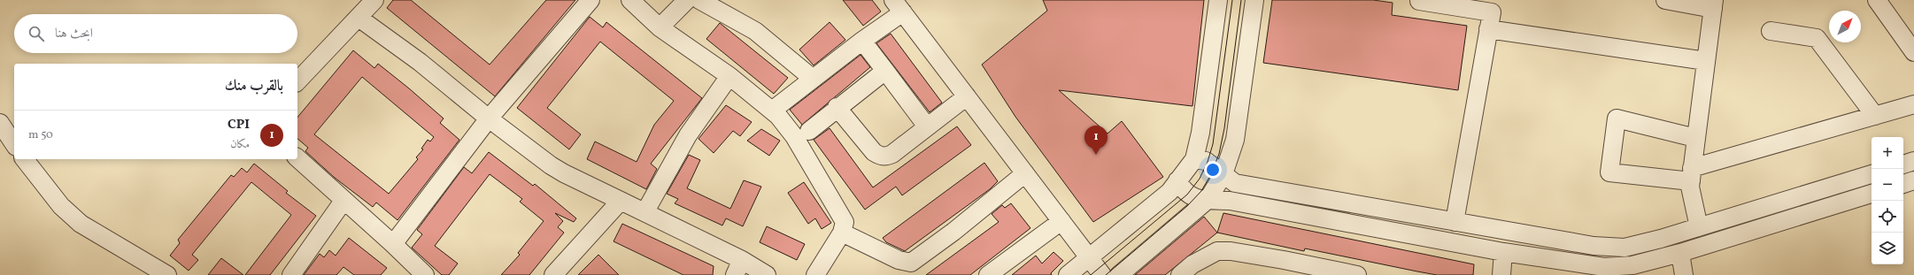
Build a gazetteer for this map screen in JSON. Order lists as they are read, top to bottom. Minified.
{"north":"top right","page":{"search":"ابحث هنا","heading":"بالقرب منك","list":[{"mark":"1","name":"CPI","note":"مكان","value":"50 m"}],"pins":"1","map_buttons":["+","−"]}}
